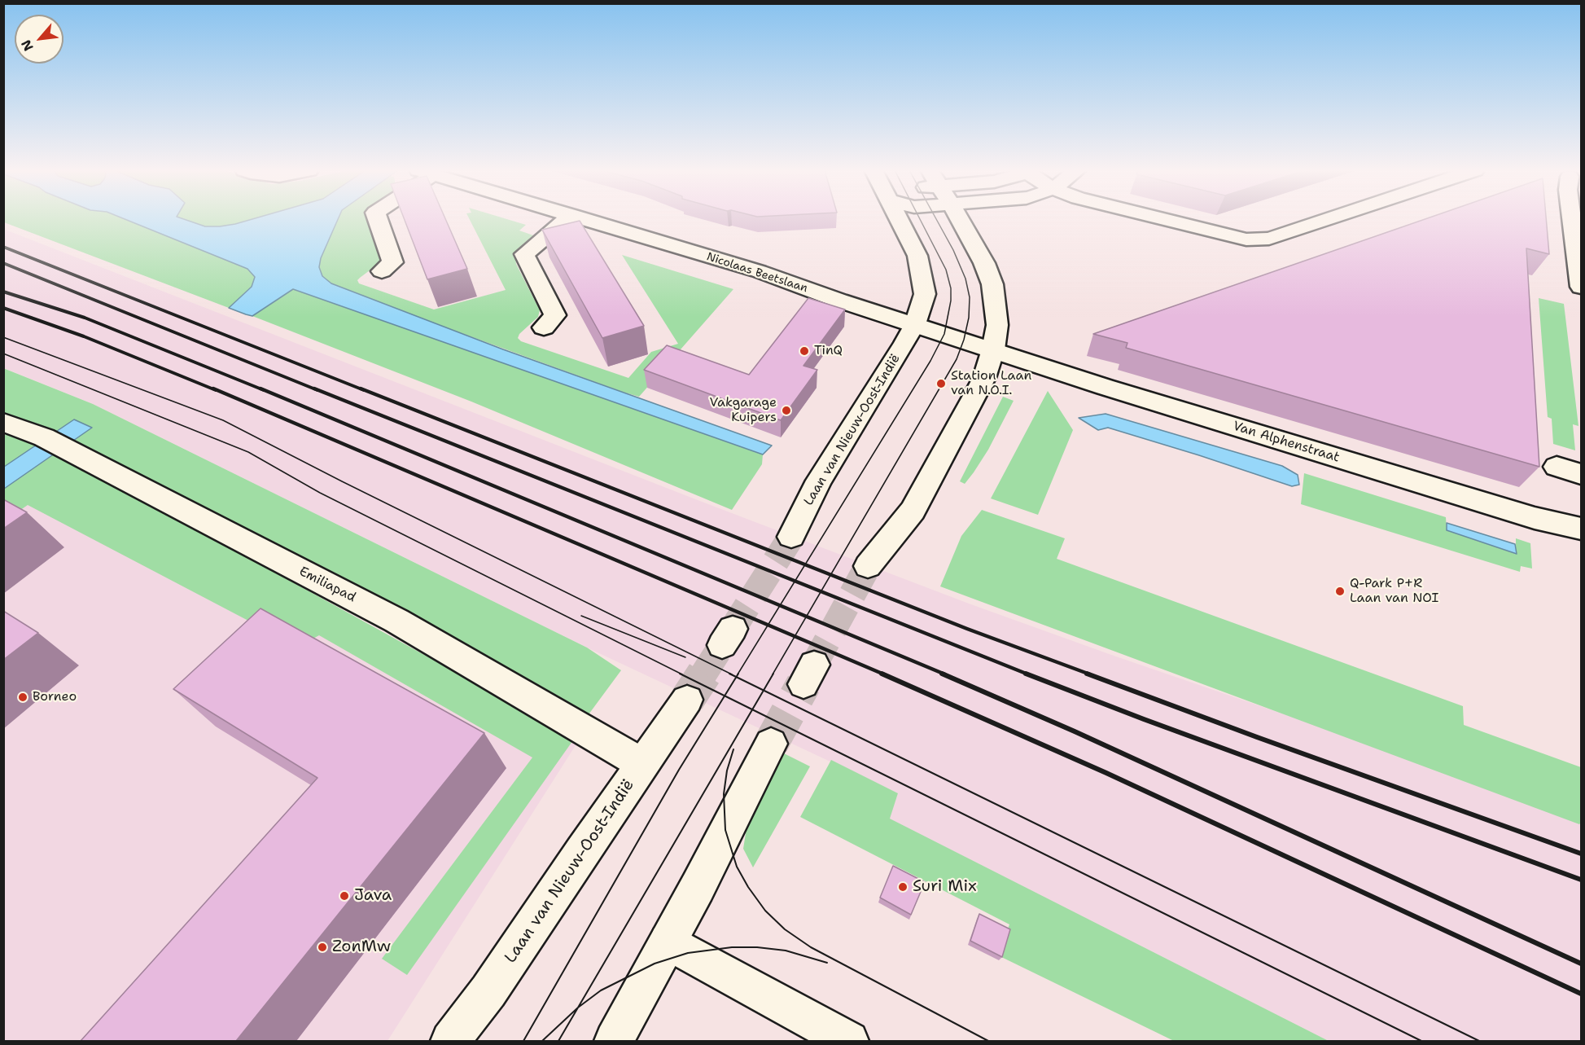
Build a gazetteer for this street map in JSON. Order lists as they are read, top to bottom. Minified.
{"streets":{"street":["Nicolaas Beetslaan","Laan van Nieuw-Oost-Indië","Van Alphenstraat","Emiliapad"]},"crossings":[["Nicolaas Beetslaan","Laan van Nieuw-Oost-Indië"],["Nicolaas Beetslaan","Van Alphenstraat"],["Laan van Nieuw-Oost-Indië","Emiliapad"]],"places":["TinQ","Station Laan van N.O.I.","Vakgarage Kuipers","Q-Park P+R Laan van NOI","Borneo","Suri Mix","Java","ZonMw"],"north":"bottom left"}
